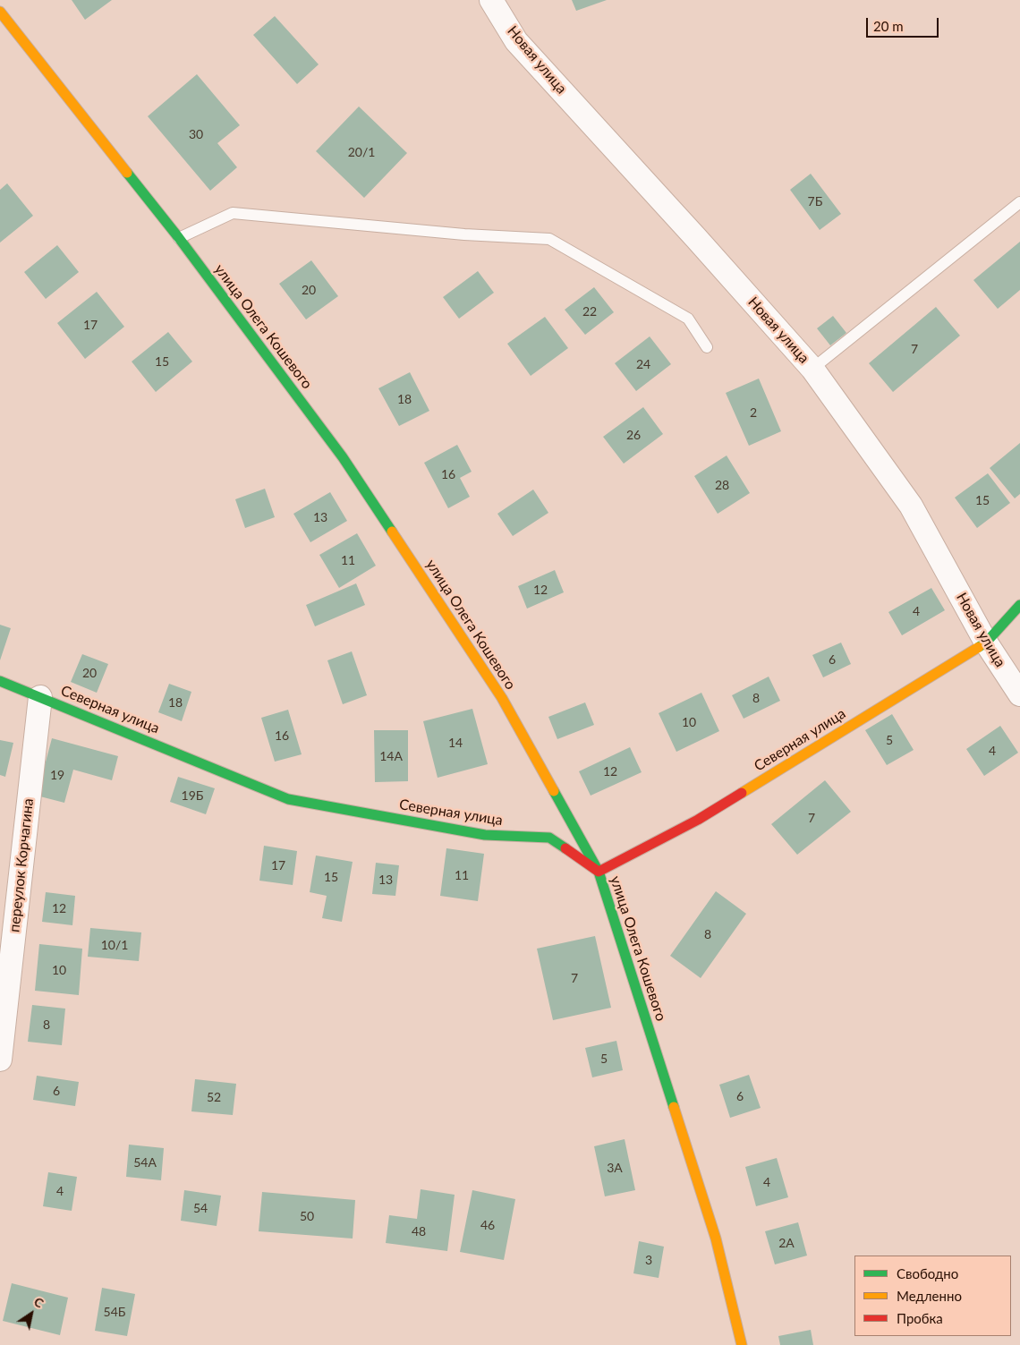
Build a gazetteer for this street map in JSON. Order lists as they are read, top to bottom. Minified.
{"streets":{"street":["Новая улица","улица Олега Кошевого","Северная улица","переулок Корчагина"]},"crossings":[["Новая улица","Северная улица"],["улица Олега Кошевого","Северная улица"],["Северная улица","переулок Корчагина"]],"house_numbers":["30","20/1","7Б","20","22","17","7","15","24","18","2","26","16","28","15","13","11","12","4","6","20","8","18","10","16","5","14","4","14А","12","19","19Б","7","17","11","15","13","12","8","10/1","10","7","8","5","6","6","52","54А","3А","4","4","54","50","46","48","2А","3","54Б"],"legend":["Свободно","Медленно","Пробка"],"scale_bar":"20 m","north":"top right"}
